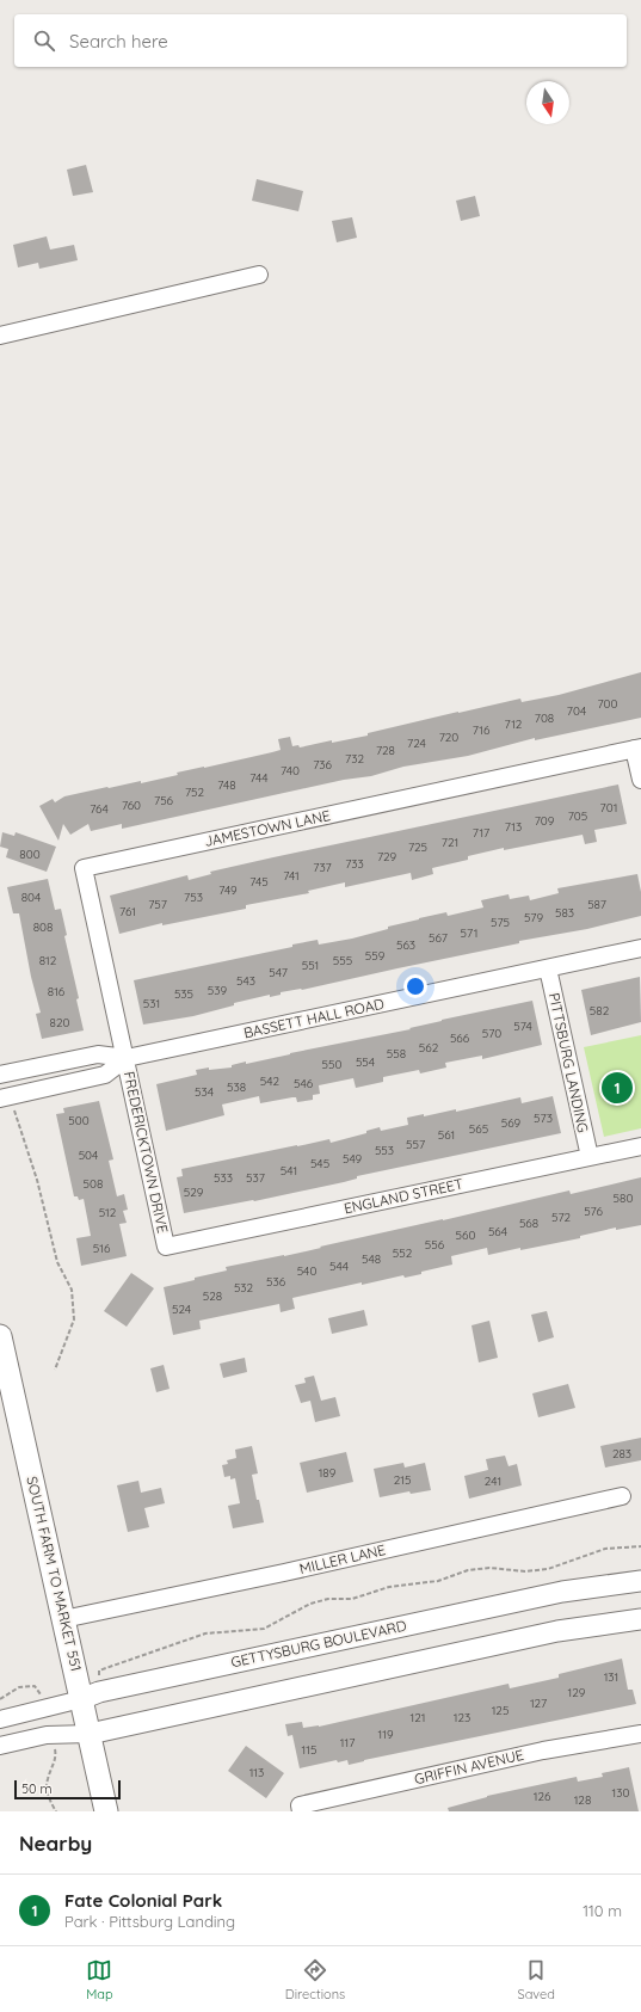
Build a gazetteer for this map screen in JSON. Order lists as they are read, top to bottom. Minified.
{"streets":{"main road":["SOUTH FARM TO MARKET 551"],"street":["JAMESTOWN LANE","BASSETT HALL ROAD","PITTSBURG LANDING","FREDERICKTOWN DRIVE","ENGLAND STREET","MILLER LANE","GETTYSBURG BOULEVARD","GRIFFIN AVENUE"]},"crossings":[["JAMESTOWN LANE","BASSETT HALL ROAD"],["JAMESTOWN LANE","FREDERICKTOWN DRIVE"],["BASSETT HALL ROAD","PITTSBURG LANDING"],["BASSETT HALL ROAD","FREDERICKTOWN DRIVE"],["PITTSBURG LANDING","ENGLAND STREET"],["FREDERICKTOWN DRIVE","ENGLAND STREET"],["MILLER LANE","SOUTH FARM TO MARKET 551"],["SOUTH FARM TO MARKET 551","GETTYSBURG BOULEVARD"]],"house_numbers":["700","704","708","712","716","720","724","728","732","736","740","744","748","752","756","760","701","764","705","709","713","717","721","725","800","729","733","737","741","745","749","804","753","757","587","761","583","579","575","808","571","567","563","559","812","555","551","547","543","539","816","535","531","582","820","574","570","566","562","558","554","550","542","546","538","534","573","500","569","565","561","557","553","504","549","545","541","533","537","508","529","580","576","512","572","568","564","560","556","516","552","548","544","540","536","532","528","524","283","189","215","241","131","129","127","125","121","123","119","117","115","113","130","126","128"],"scale_bar":"50 m","north":"bottom","page":{"search":"Search here","pins":"1","scale":"50 m","heading":"Nearby","list":[{"mark":"1","name":"Fate Colonial Park","note":"Park · Pittsburg Landing","value":"110 m"}],"nav":["Map","Directions","Saved"]}}
